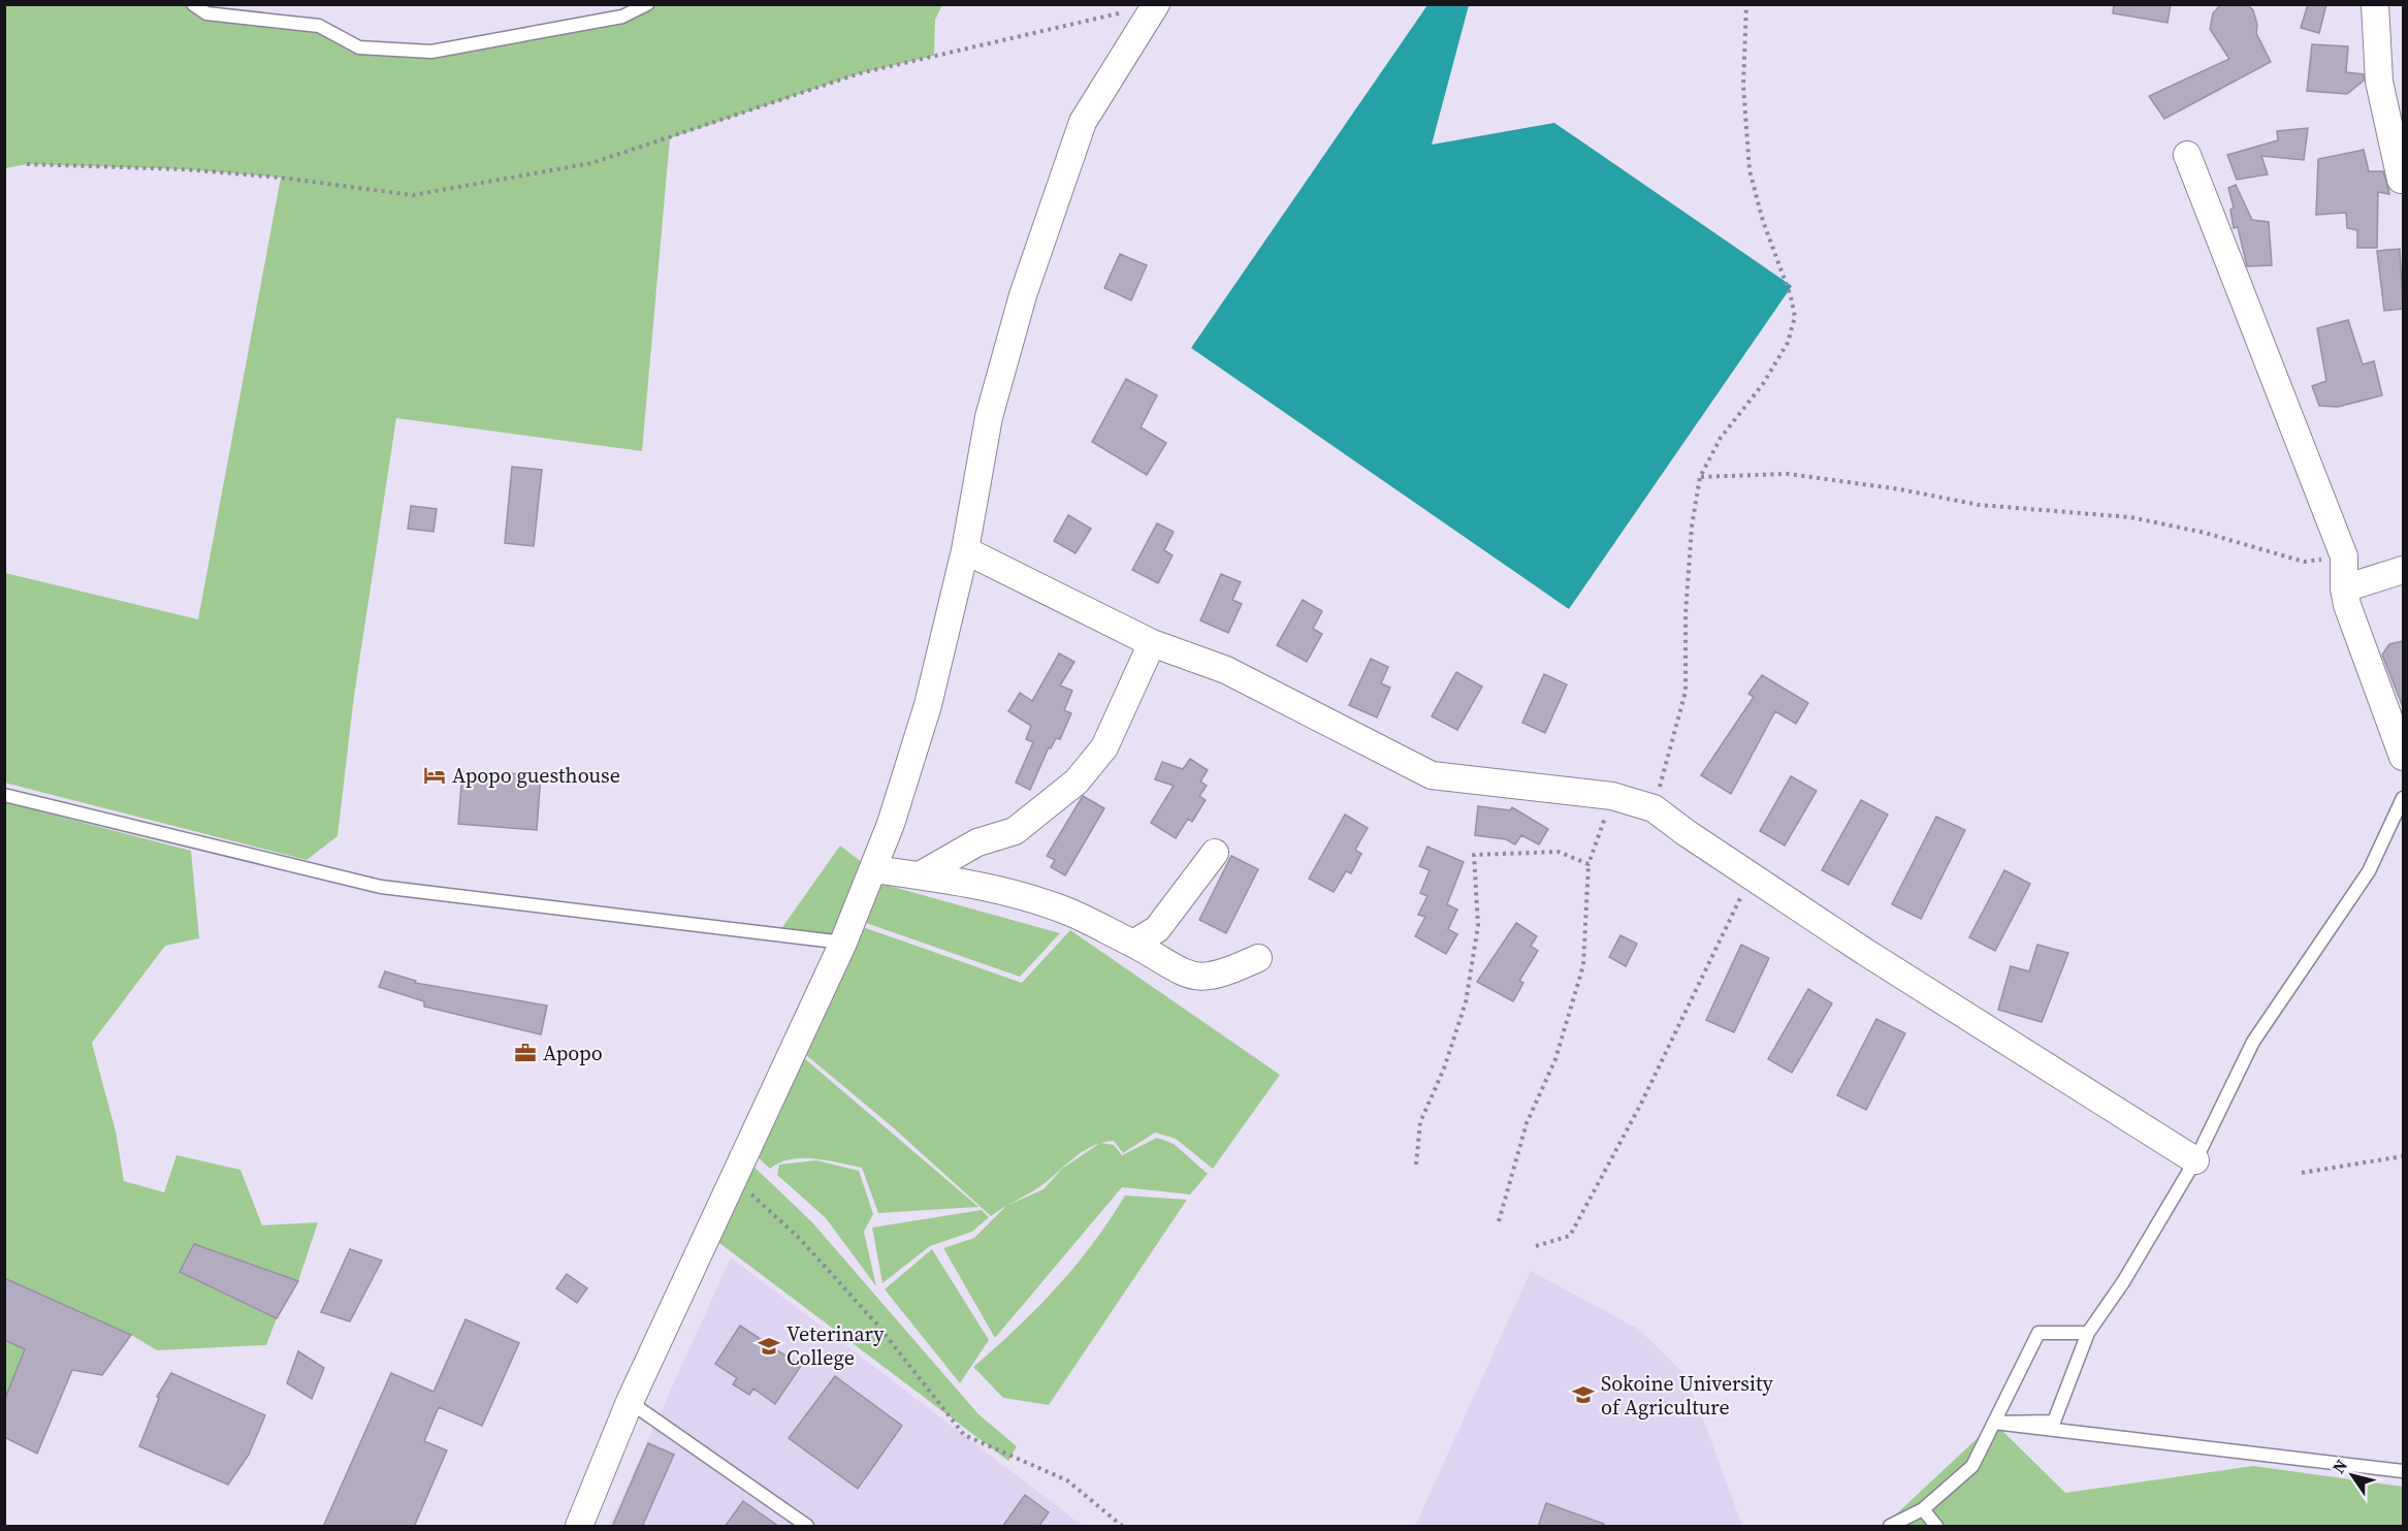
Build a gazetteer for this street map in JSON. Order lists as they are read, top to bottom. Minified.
{"places":{"hotel":["Apopo guesthouse"],"office":["Apopo"],"school or university":["Veterinary College","Sokoine University of Agriculture"]},"north":"top left"}
